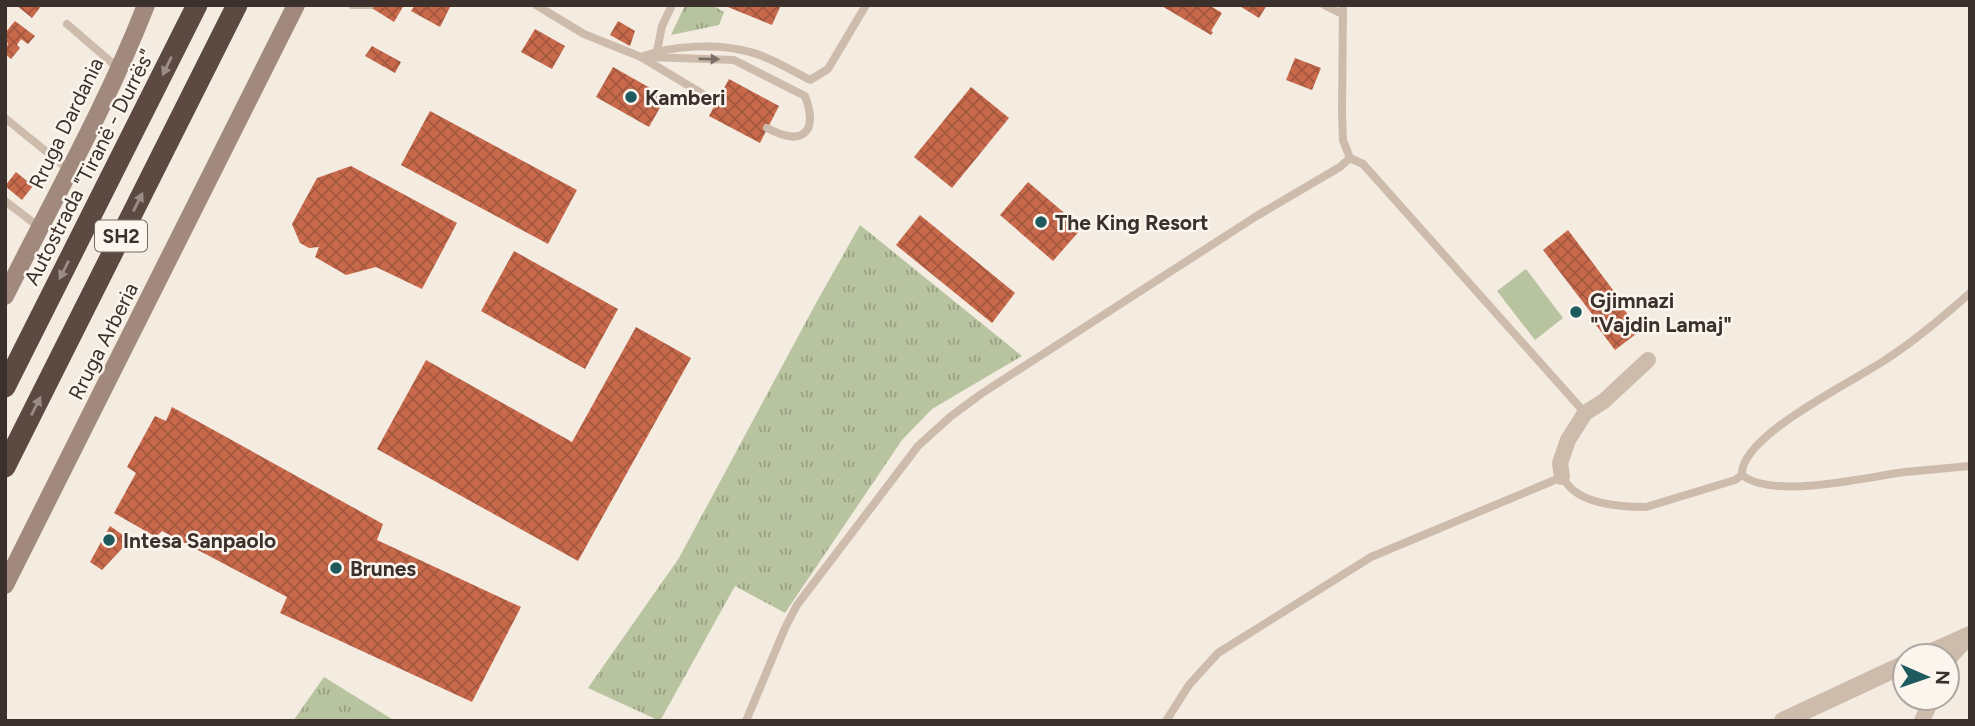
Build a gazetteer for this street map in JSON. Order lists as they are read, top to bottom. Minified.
{"streets":{"highway":["Autostrada \"Tiranë - Durrës\"","SH2"],"main road":["Rruga Dardania","Rruga Arberia"]},"places":["Kamberi","The King Resort","Gjimnazi \"Vajdin Lamaj\"","Intesa Sanpaolo","Brunes"],"north":"right"}
